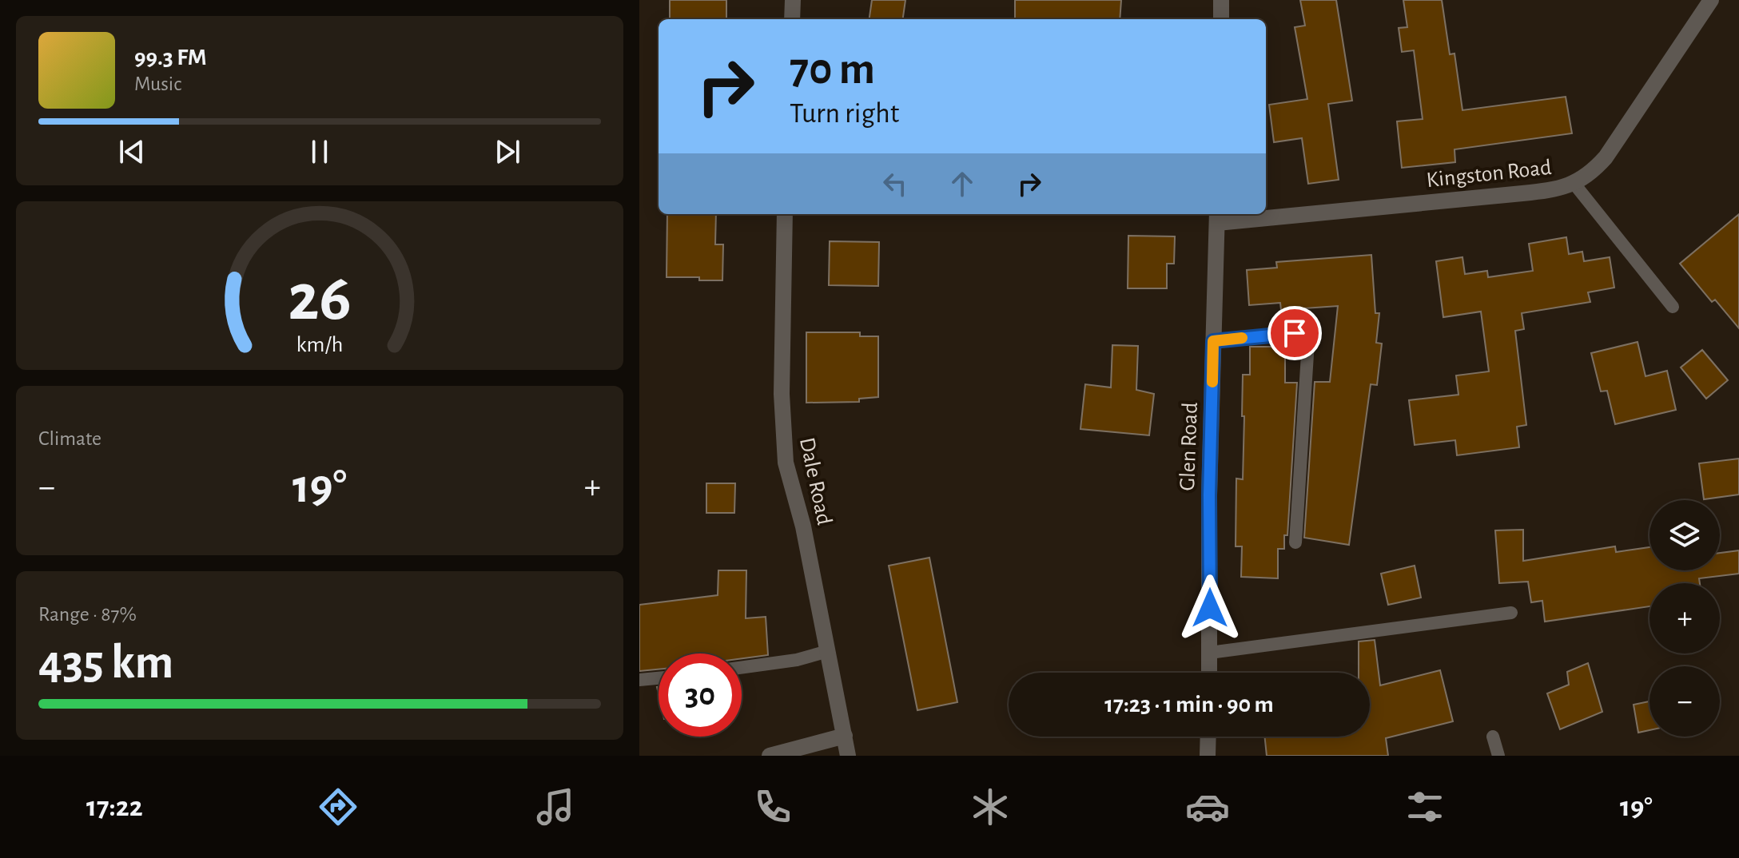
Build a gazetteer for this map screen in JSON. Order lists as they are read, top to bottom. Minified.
{"streets":{"street":["Kingston Road","Glen Road","Dale Road"]},"crossings":[["Kingston Road","Glen Road"]],"page":{"turn":["70 m","Turn right"],"song":["99.3 FM","Music"],"tile":["Climate",["Range · 87%","435 km"]],"heat":["−","19°","+"],"map_buttons":["+","−"],"limit":"30","trip":"17:23 · 1 min · 90 m","tabs":["17:22","19°"],"gauge":["26","km/h"]}}
